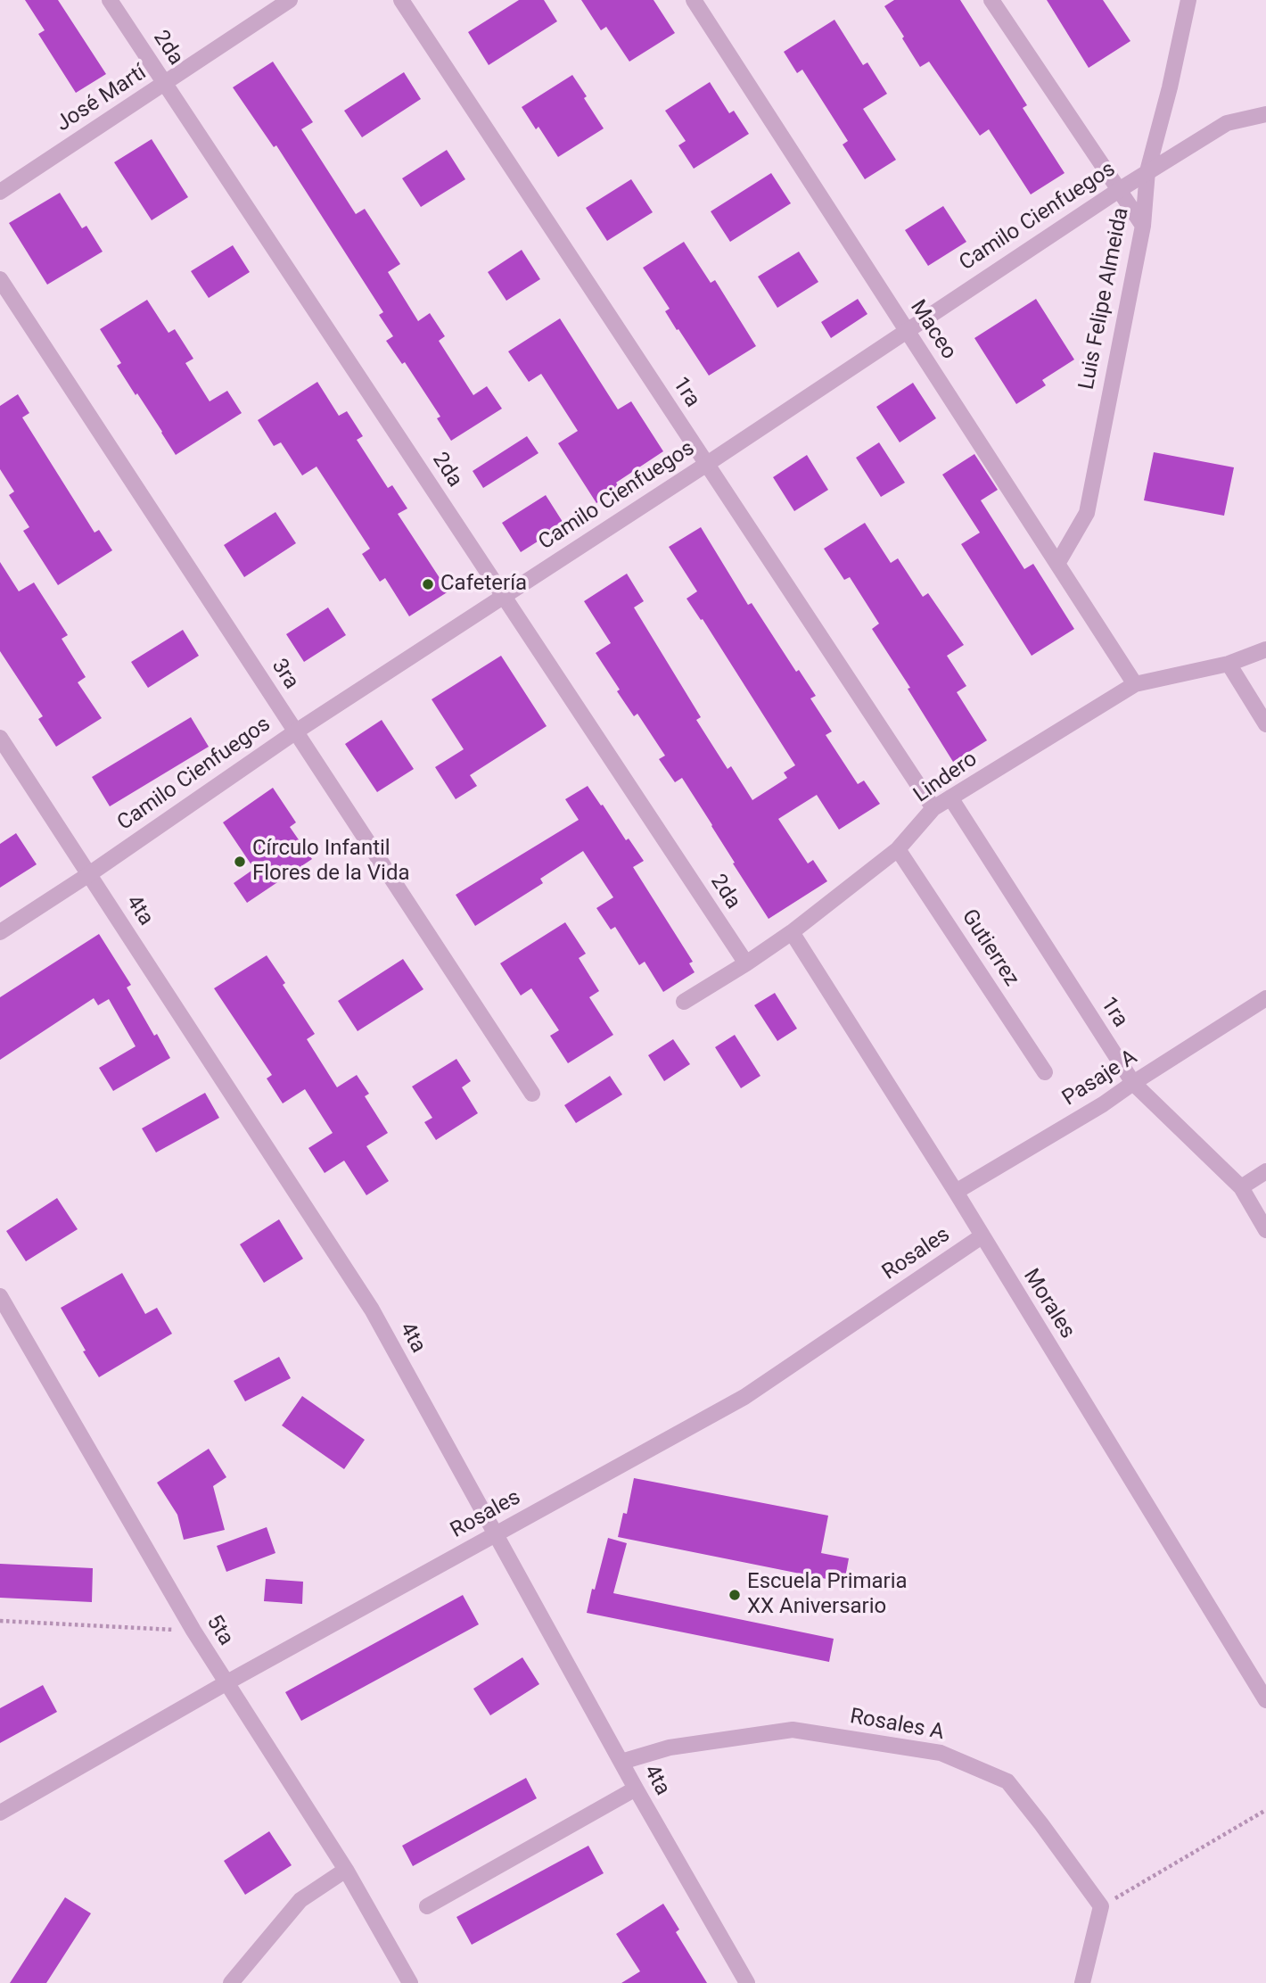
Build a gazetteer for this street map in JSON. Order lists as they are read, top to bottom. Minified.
{"streets":{"street":["2da","José Martí","Camilo Cienfuegos","Luis Felipe Almeida","Maceo","1ra","3ra","Lindero","4ta","Gutierrez","Pasaje A","Rosales","Morales","5ta","Rosales A"]},"crossings":[["2da","José Martí"],["2da","Camilo Cienfuegos"],["2da","Lindero"],["Camilo Cienfuegos","Luis Felipe Almeida"],["Camilo Cienfuegos","Maceo"],["Camilo Cienfuegos","1ra"],["Camilo Cienfuegos","3ra"],["Camilo Cienfuegos","4ta"],["Luis Felipe Almeida","Maceo"],["Maceo","Lindero"],["1ra","Lindero"],["1ra","Pasaje A"],["Lindero","Gutierrez"],["Lindero","Morales"],["4ta","Rosales"],["4ta","Rosales A"],["Pasaje A","Morales"],["Rosales","Morales"],["Rosales","5ta"]],"places":["Cafetería","Círculo Infantil Flores de la Vida","Escuela Primaria XX Aniversario"]}
